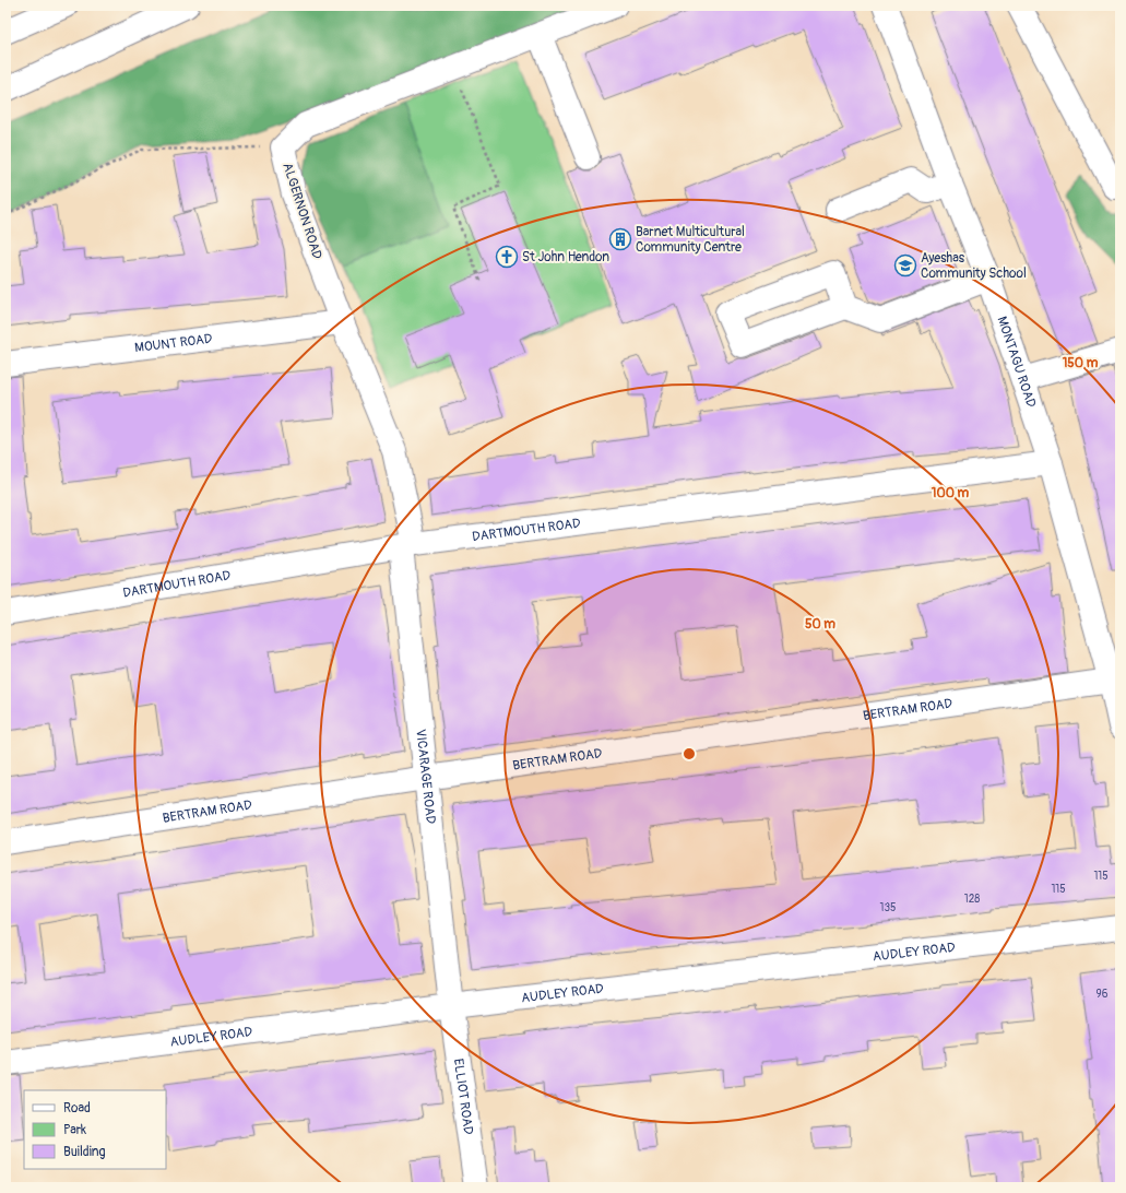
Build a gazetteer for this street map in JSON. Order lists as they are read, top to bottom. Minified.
{"streets":{"main road":["ALGERNON ROAD","MOUNT ROAD","MONTAGU ROAD","DARTMOUTH ROAD","BERTRAM ROAD","VICARAGE ROAD","AUDLEY ROAD","ELLIOT ROAD"]},"crossings":[["ALGERNON ROAD","MOUNT ROAD"],["ALGERNON ROAD","DARTMOUTH ROAD"],["ALGERNON ROAD","VICARAGE ROAD"],["MONTAGU ROAD","DARTMOUTH ROAD"],["MONTAGU ROAD","BERTRAM ROAD"],["DARTMOUTH ROAD","VICARAGE ROAD"],["BERTRAM ROAD","VICARAGE ROAD"],["VICARAGE ROAD","AUDLEY ROAD"],["VICARAGE ROAD","ELLIOT ROAD"],["AUDLEY ROAD","ELLIOT ROAD"]],"places":{"building":["Barnet Multicultural Community Centre"],"church":["St John Hendon"],"school or university":["Ayeshas Community School"]},"house_numbers":["115","115","128","135","96"],"legend":["Road","Park","Building"],"rings":["150 m","100 m","50 m"]}
